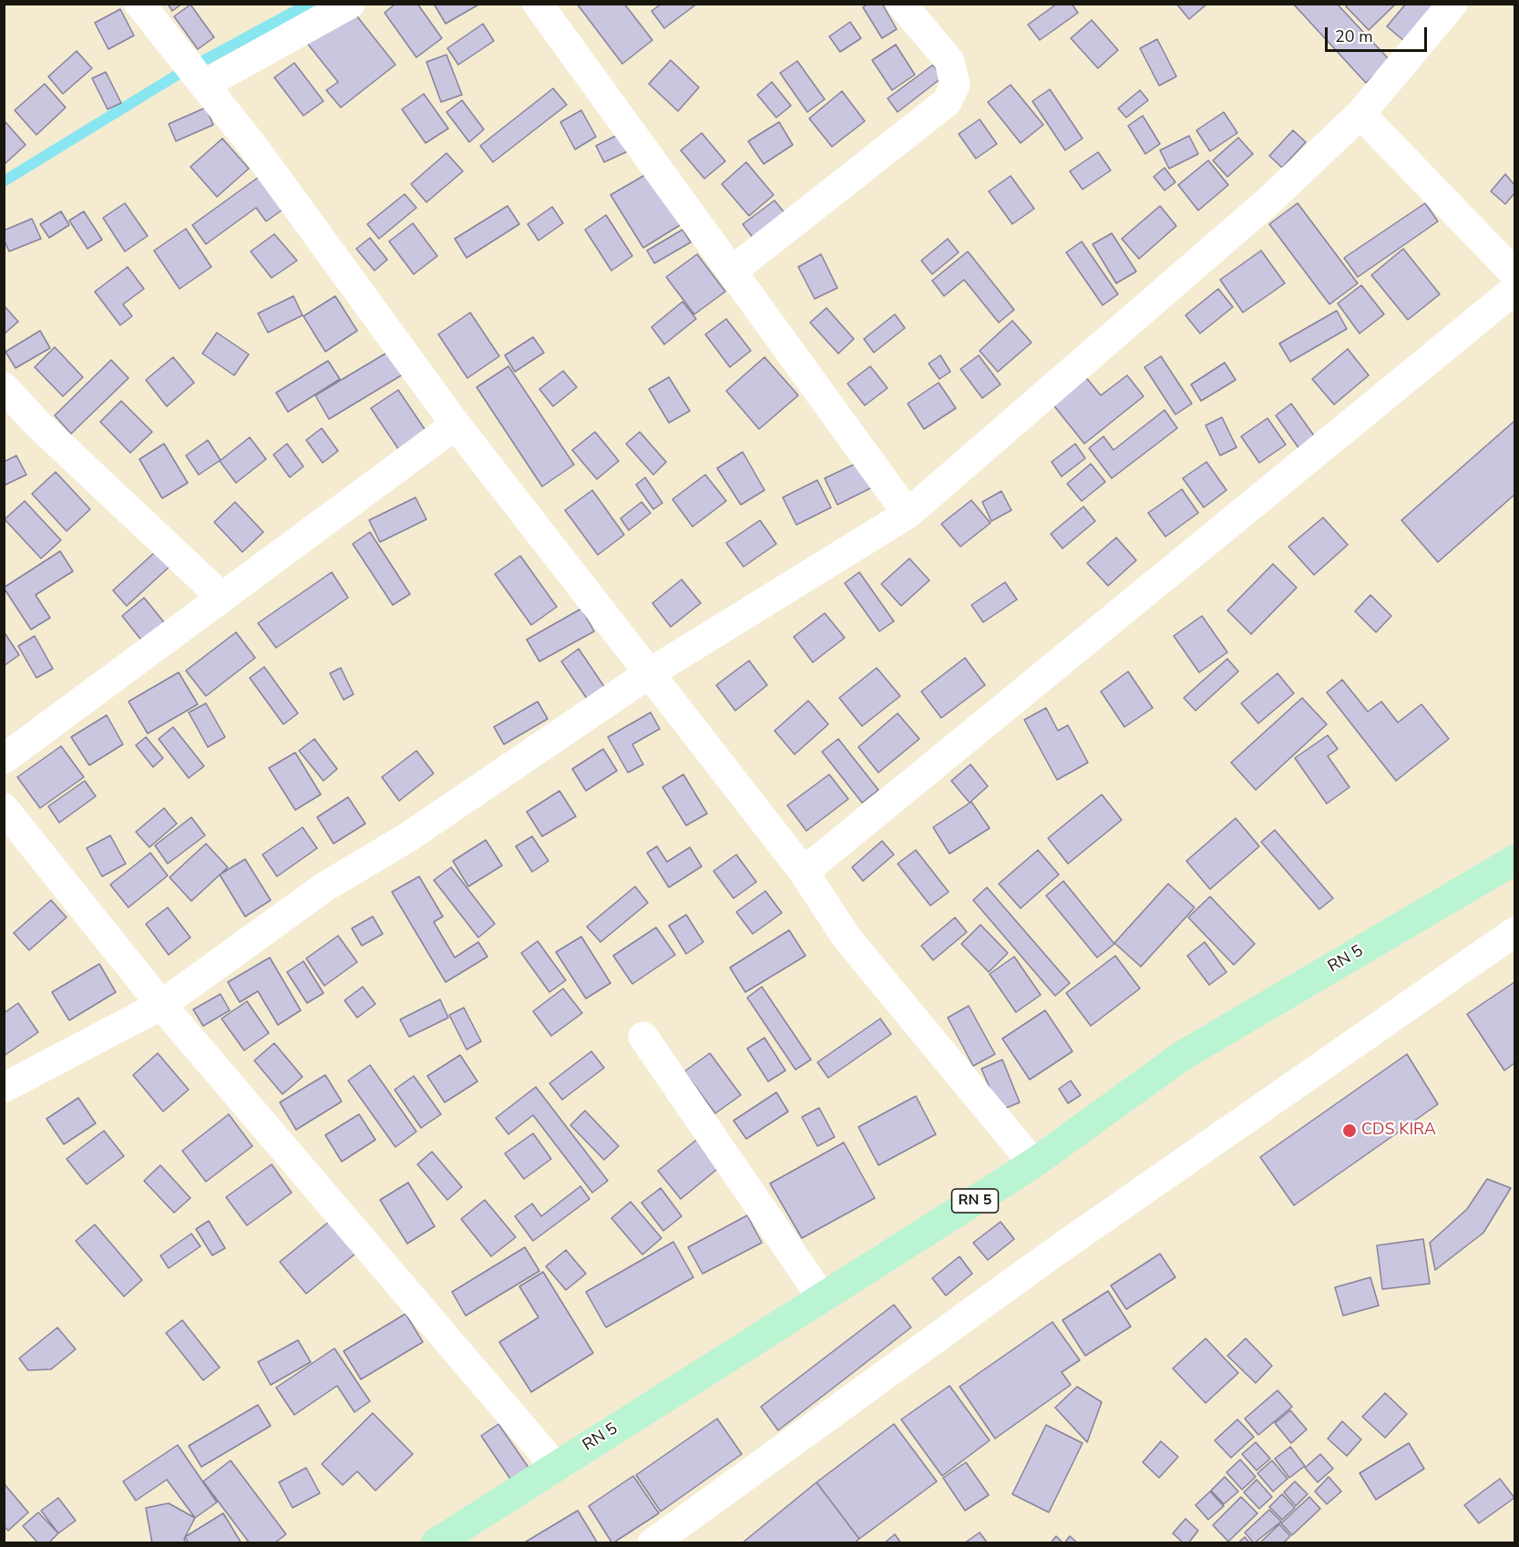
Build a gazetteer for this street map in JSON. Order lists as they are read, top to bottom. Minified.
{"streets":{"main road":["RN 5"]},"places":["CDS KIRA"],"scale_bar":"20 m"}
